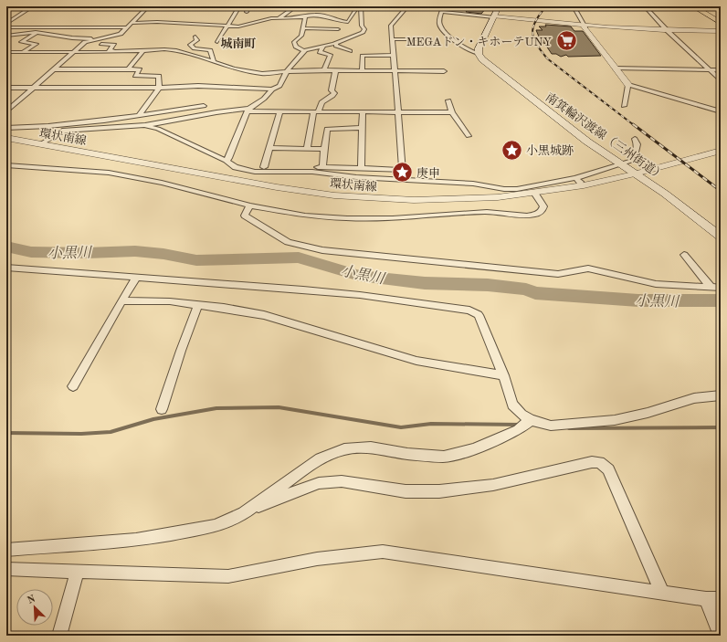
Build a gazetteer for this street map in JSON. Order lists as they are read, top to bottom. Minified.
{"streets":{"main road":["南箕輪沢渡線（三州街道）"],"street":["環状南線"]},"crossings":[["環状南線","南箕輪沢渡線（三州街道）"]],"districts":["城南町"],"water":["小黒川"],"places":{"supermarket":["MEGAドン・キホーテUNY"],"place":["小黒城跡","庚申"]},"north":"top left"}
